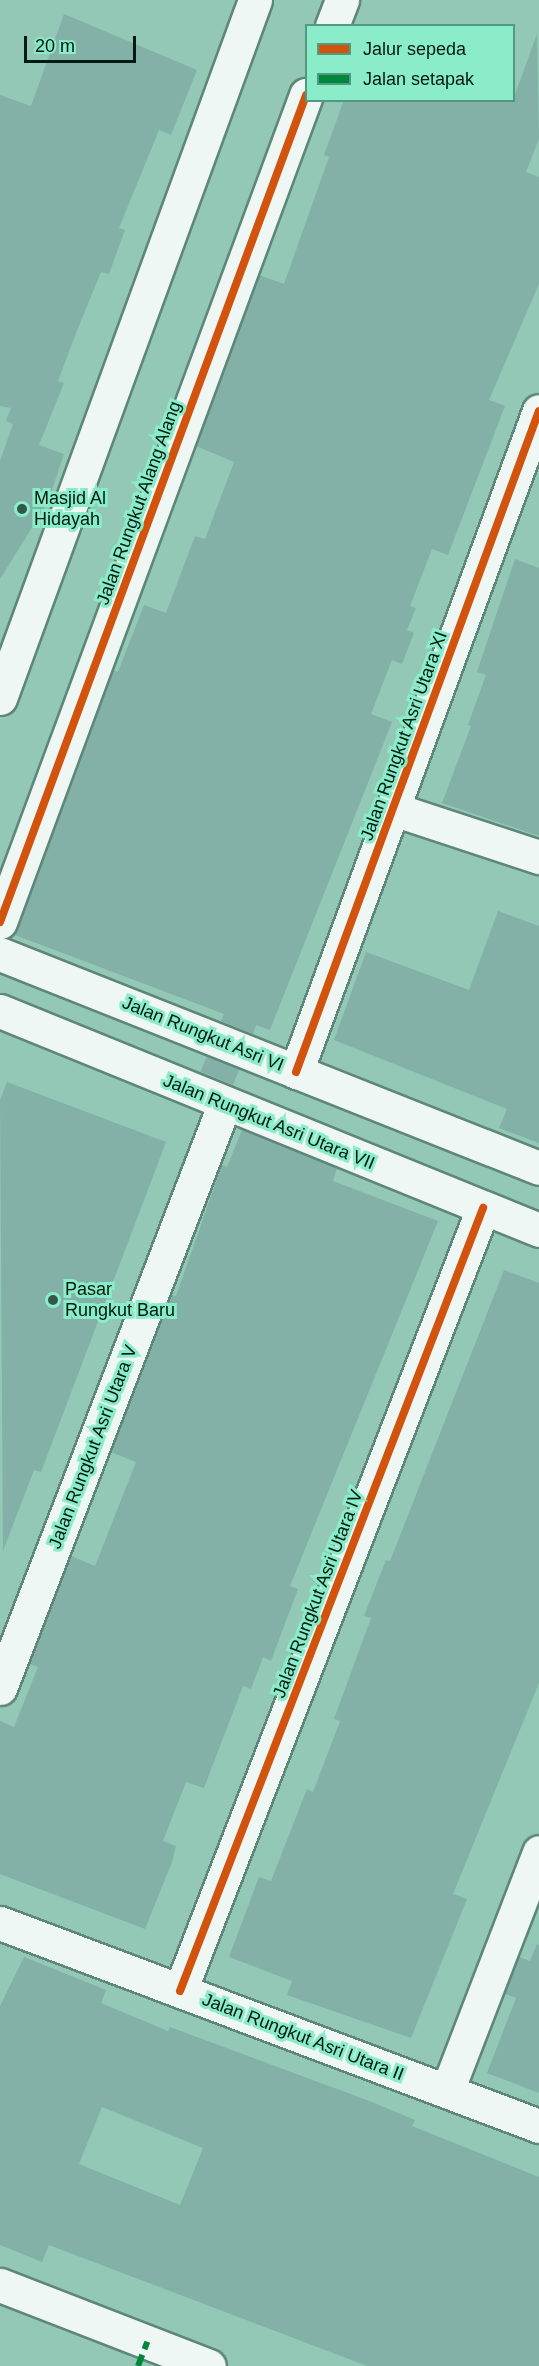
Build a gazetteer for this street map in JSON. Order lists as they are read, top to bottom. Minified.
{"streets":{"street":["Jalan Rungkut Alang Alang","Jalan Rungkut Asri Utara XI","Jalan Rungkut Asri VI","Jalan Rungkut Asri Utara VII","Jalan Rungkut Asri Utara V","Jalan Rungkut Asri Utara IV","Jalan Rungkut Asri Utara II"]},"crossings":[["Jalan Rungkut Asri Utara XI","Jalan Rungkut Asri VI"],["Jalan Rungkut Asri Utara VII","Jalan Rungkut Asri Utara V"],["Jalan Rungkut Asri Utara VII","Jalan Rungkut Asri Utara IV"],["Jalan Rungkut Asri Utara IV","Jalan Rungkut Asri Utara II"]],"places":["Masjid Al Hidayah","Pasar Rungkut Baru"],"legend":["Jalur sepeda","Jalan setapak"],"scale_bar":"20 m"}
